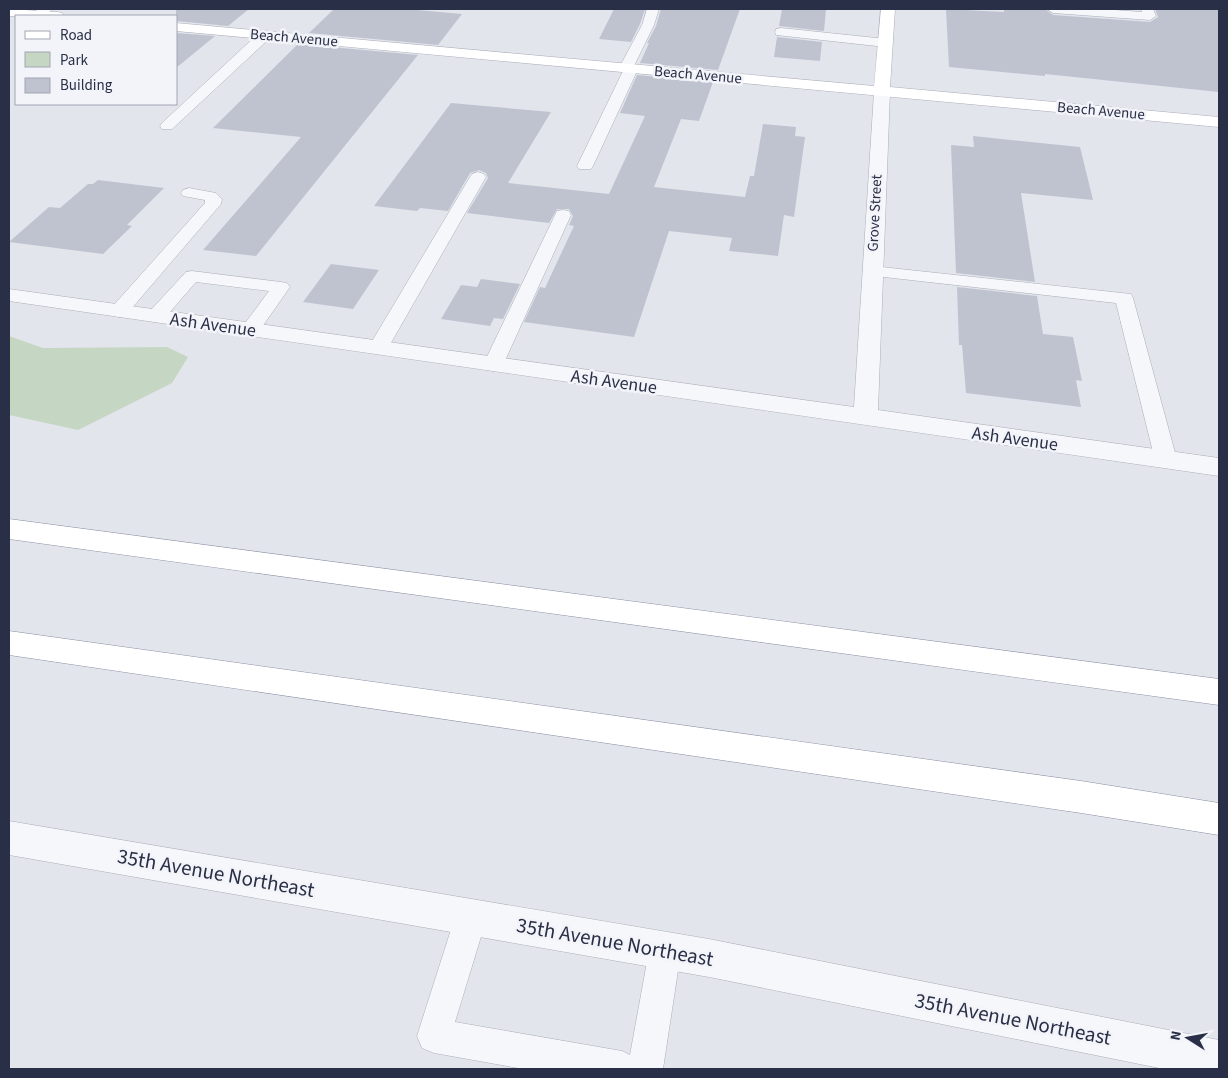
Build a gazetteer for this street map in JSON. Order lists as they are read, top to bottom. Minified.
{"streets":{"main road":["Beach Avenue","Grove Street"],"street":["Ash Avenue","35th Avenue Northeast"]},"crossings":[["Beach Avenue","Grove Street"],["Grove Street","Ash Avenue"]],"legend":["Road","Park","Building"],"north":"left"}
